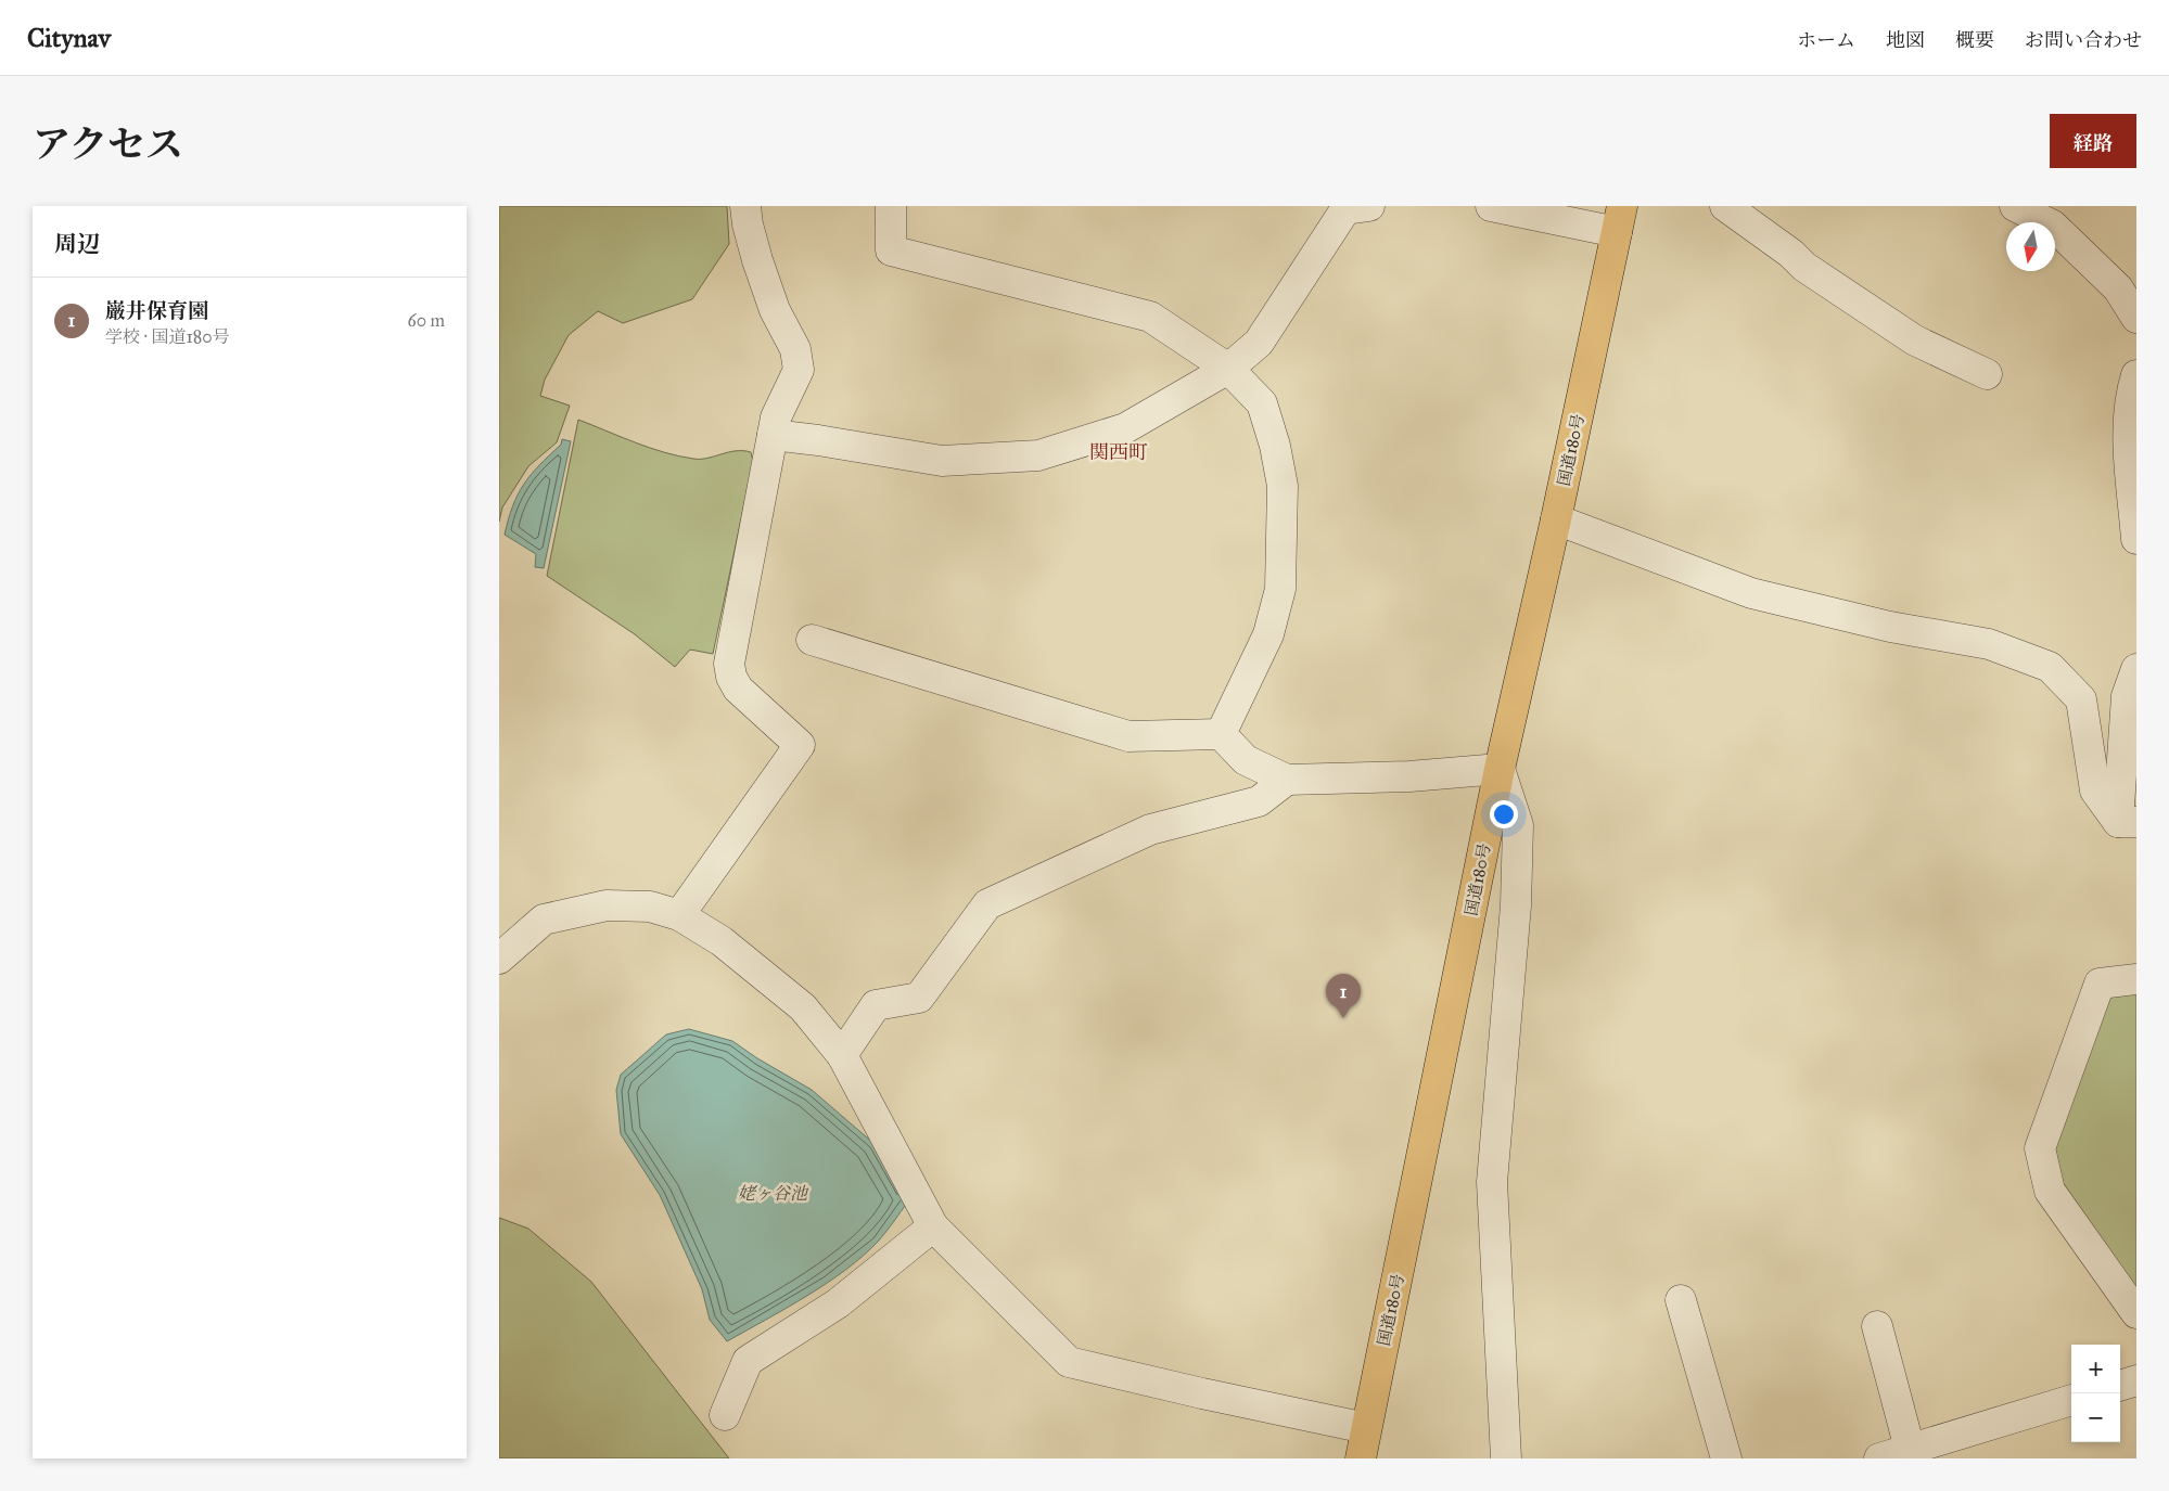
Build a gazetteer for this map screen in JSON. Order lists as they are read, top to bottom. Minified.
{"streets":{"highway":["国道180号"]},"districts":["関西町"],"water":["姥ヶ谷池"],"north":"bottom","page":{"header":"Citynav","nav":["ホーム","地図","概要","お問い合わせ"],"title":"アクセス","buttons":"経路","heading":"周辺","list":[{"mark":"1","name":"巌井保育園","note":"学校 · 国道180号","value":"60 m"}],"pins":"1","map_buttons":["+","−"]}}
